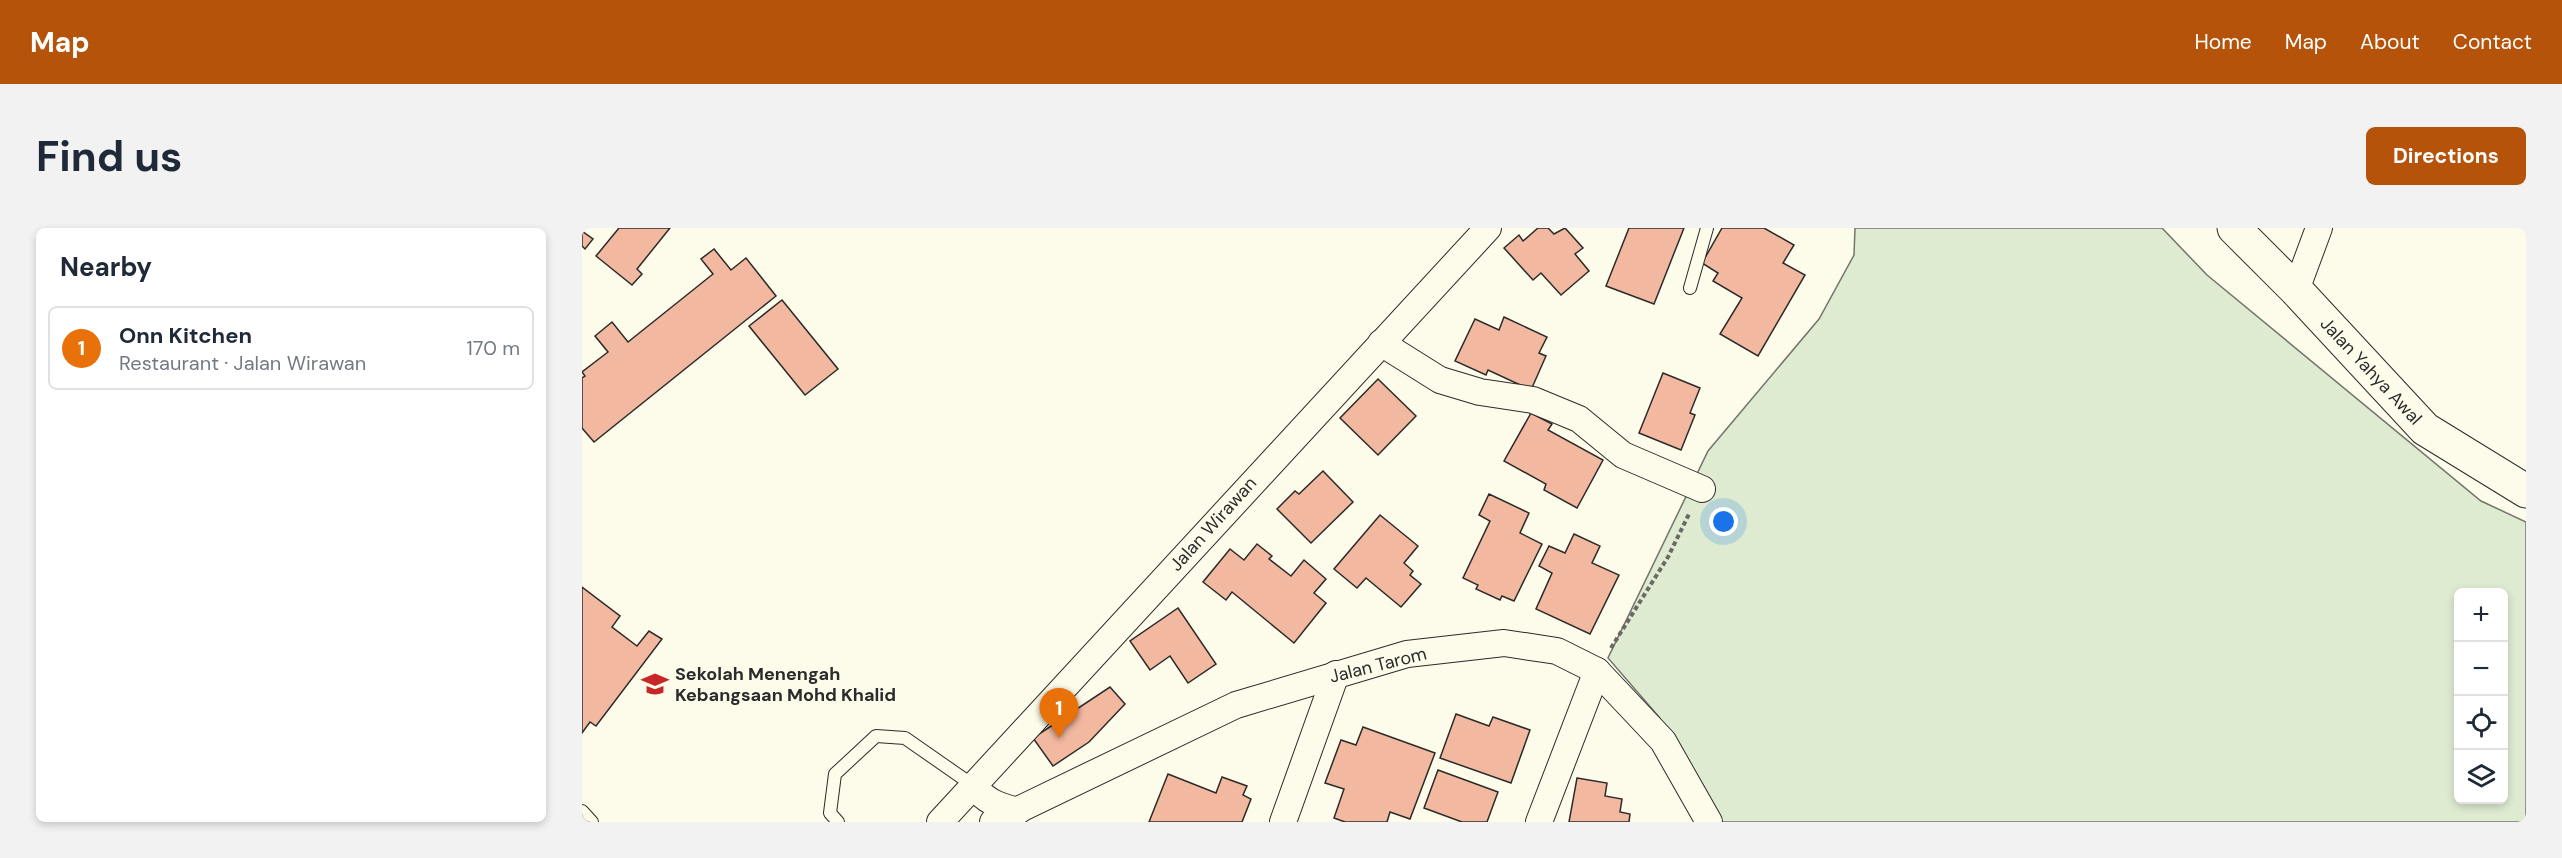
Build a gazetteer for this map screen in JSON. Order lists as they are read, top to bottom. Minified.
{"streets":{"main road":["Jalan Yahya Awal"],"street":["Jalan Wirawan","Jalan Tarom"]},"places":{"school or university":["Sekolah Menengah Kebangsaan Mohd Khalid"]},"page":{"header":"Map","nav":["Home","Map","About","Contact"],"buttons":"Directions","title":"Find us","heading":"Nearby","list":[{"mark":"1","name":"Onn Kitchen","note":"Restaurant · Jalan Wirawan","value":"170 m"}],"map_buttons":["+","−"],"pins":"1"}}
